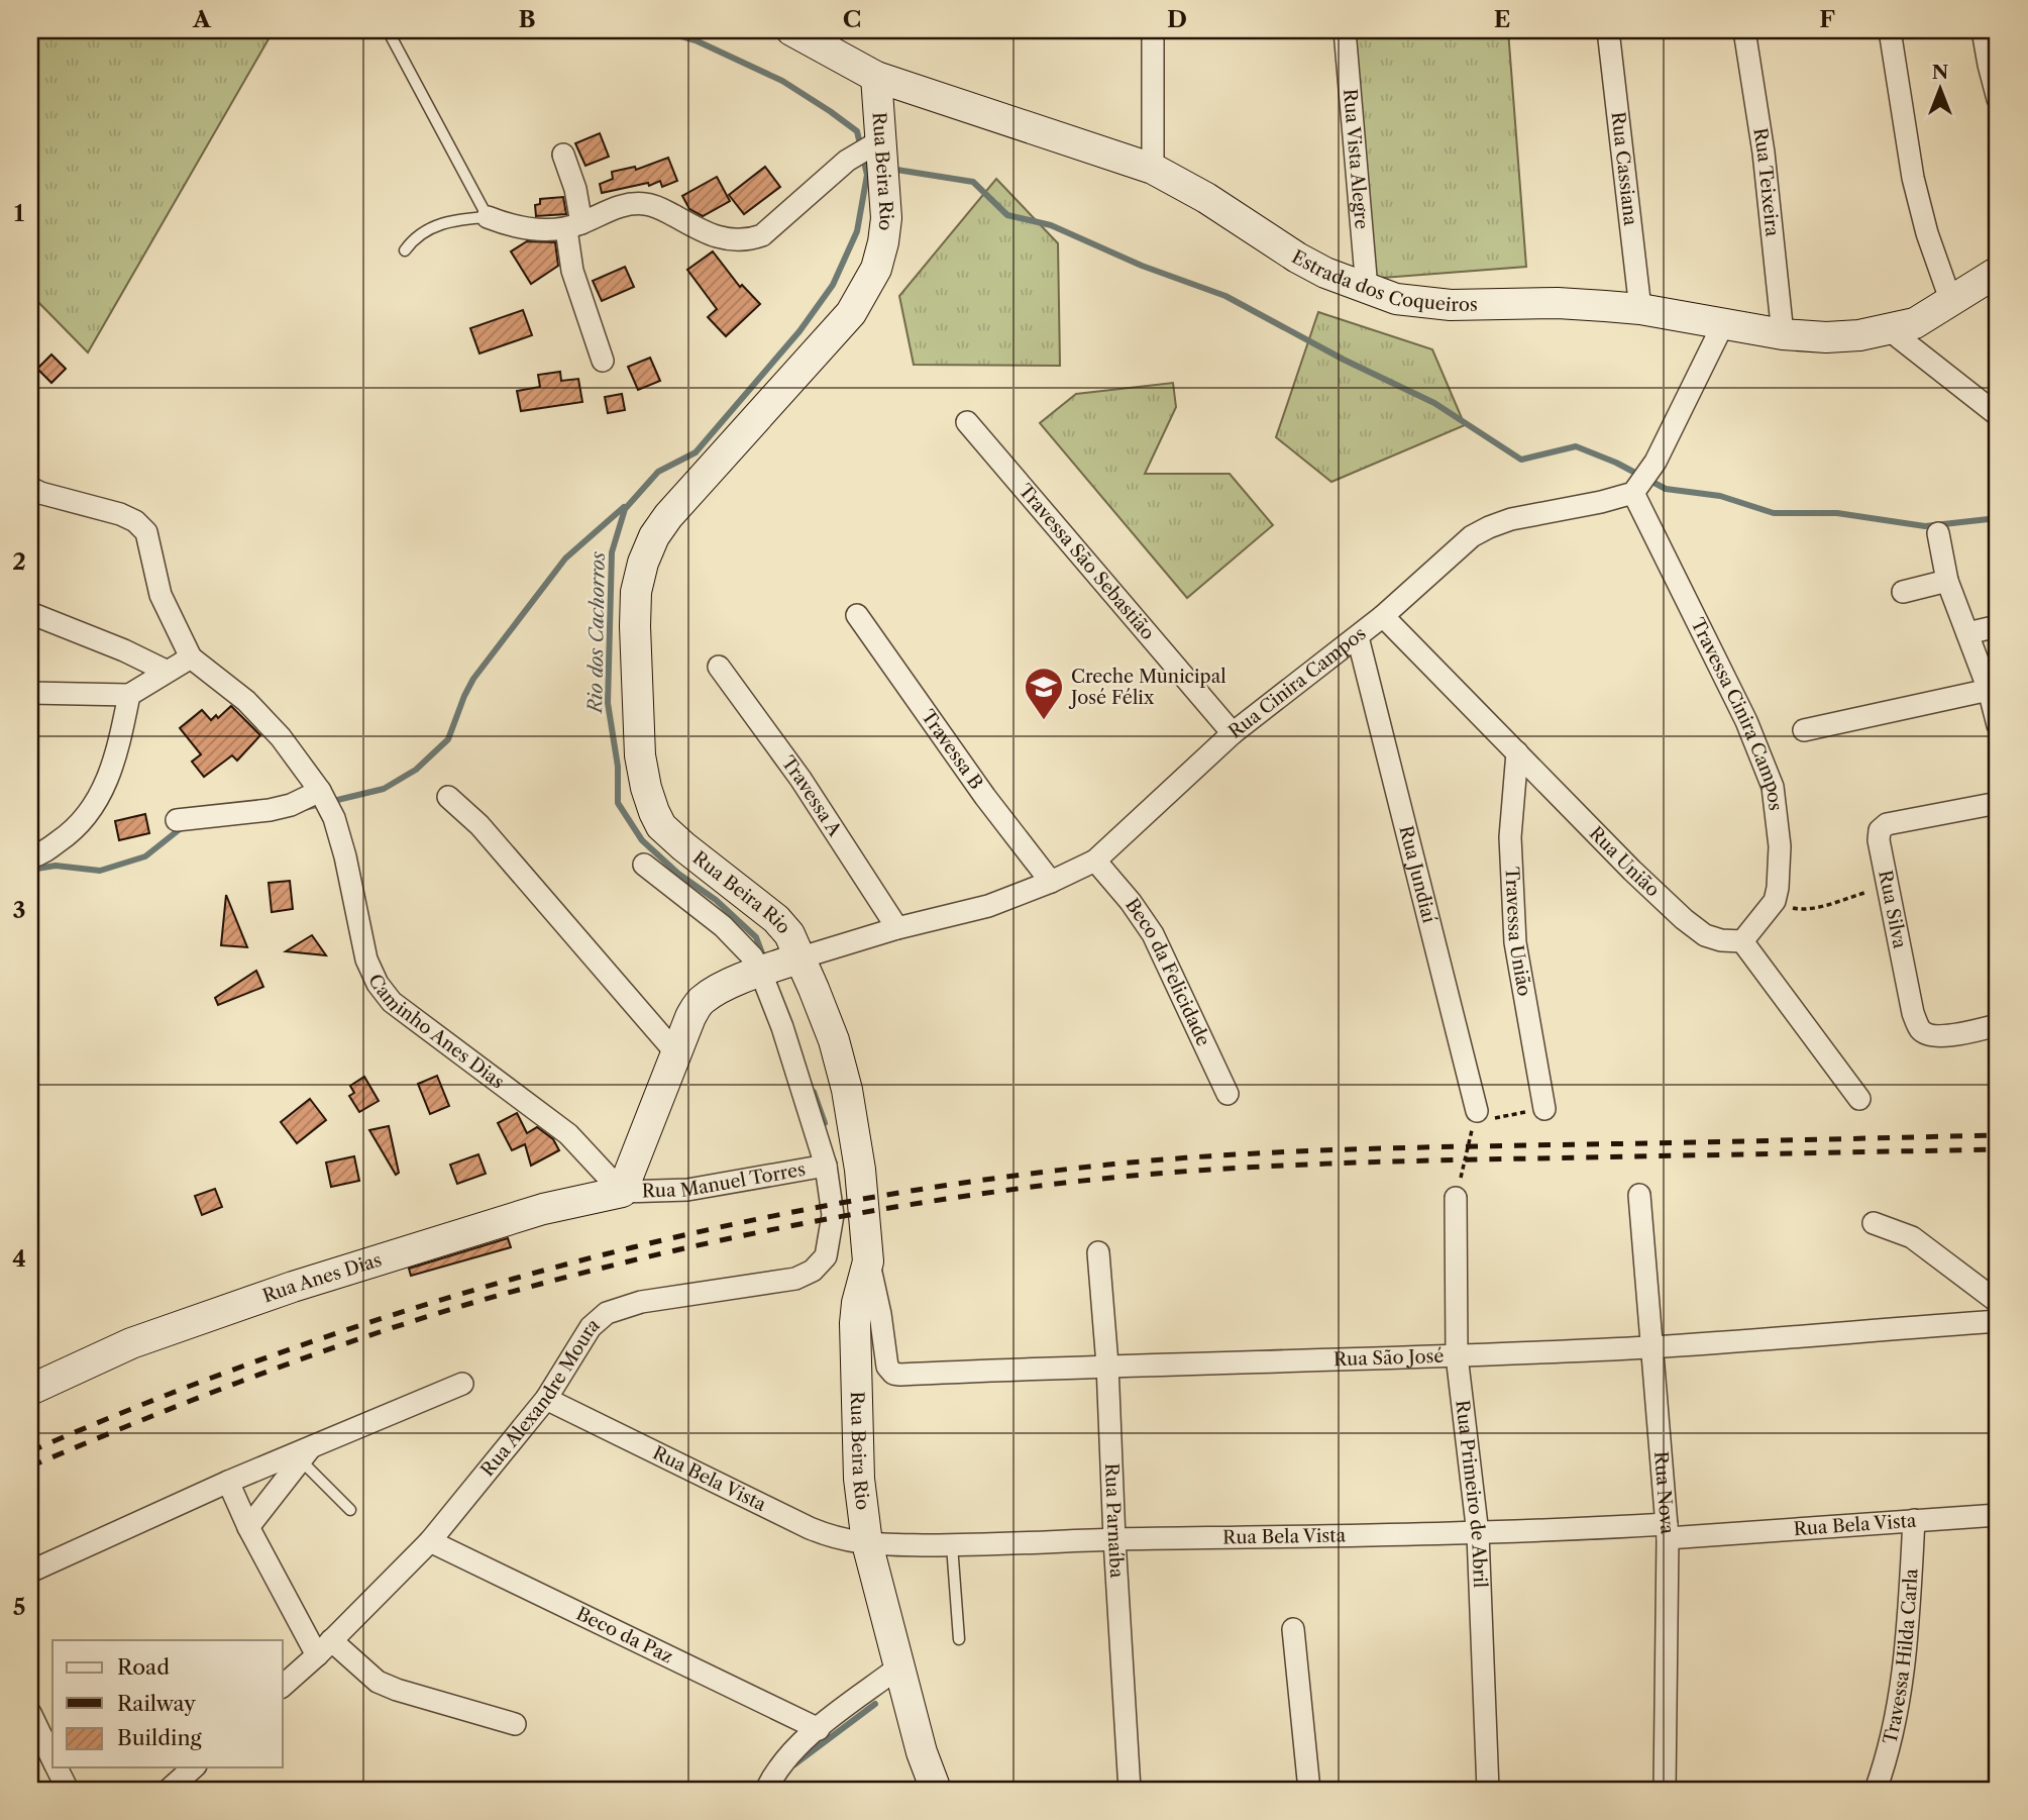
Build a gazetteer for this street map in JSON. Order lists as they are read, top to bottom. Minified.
{"streets":{"street":["Rua Vista Alegre","Rua Cassiana","Rua Beira Rio","Rua Teixeira","Estrada dos Coqueiros","Travessa São Sebastião","Rua Cinira Campos","Travessa Cinira Campos","Travessa B","Travessa A","Rua União","Rua Jundiaí","Rua Silva","Travessa União","Beco da Felicidade","Caminho Anes Dias","Rua Manuel Torres","Rua Anes Dias","Rua São José","Rua Alexandre Moura","Rua Bela Vista","Rua Nova","Rua Primeiro de Abril","Rua Parnaíba","Beco da Paz","Travessa Hilda Carla"]},"crossings":[["Rua Vista Alegre","Estrada dos Coqueiros"],["Rua Cassiana","Estrada dos Coqueiros"],["Rua Beira Rio","Estrada dos Coqueiros"],["Rua Beira Rio","Rua Cinira Campos"],["Rua Beira Rio","Rua São José"],["Rua Beira Rio","Rua Alexandre Moura"],["Rua Beira Rio","Rua Bela Vista"],["Rua Teixeira","Estrada dos Coqueiros"],["Travessa São Sebastião","Rua Cinira Campos"],["Rua Cinira Campos","Travessa Cinira Campos"],["Rua Cinira Campos","Travessa B"],["Rua Cinira Campos","Travessa A"],["Rua Cinira Campos","Rua União"],["Rua Cinira Campos","Rua Jundiaí"],["Rua Cinira Campos","Beco da Felicidade"],["Rua Cinira Campos","Rua Alexandre Moura"],["Rua União","Travessa União"],["Caminho Anes Dias","Rua Manuel Torres"],["Caminho Anes Dias","Rua Anes Dias"],["Rua Manuel Torres","Rua Anes Dias"],["Rua Manuel Torres","Rua Alexandre Moura"],["Rua São José","Rua Nova"],["Rua São José","Rua Primeiro de Abril"],["Rua São José","Rua Parnaíba"],["Rua Alexandre Moura","Rua Bela Vista"],["Rua Alexandre Moura","Beco da Paz"],["Rua Bela Vista","Rua Nova"],["Rua Bela Vista","Rua Primeiro de Abril"],["Rua Bela Vista","Rua Parnaíba"],["Rua Bela Vista","Travessa Hilda Carla"]],"water":["Rio dos Cachorros"],"places":{"school or university":["Creche Municipal José Félix"]},"legend":["Road","Railway","Building"],"north":"top","grid":{"columns":["A","B","C","D","E","F"],"rows":["1","2","3","4","5"]}}
